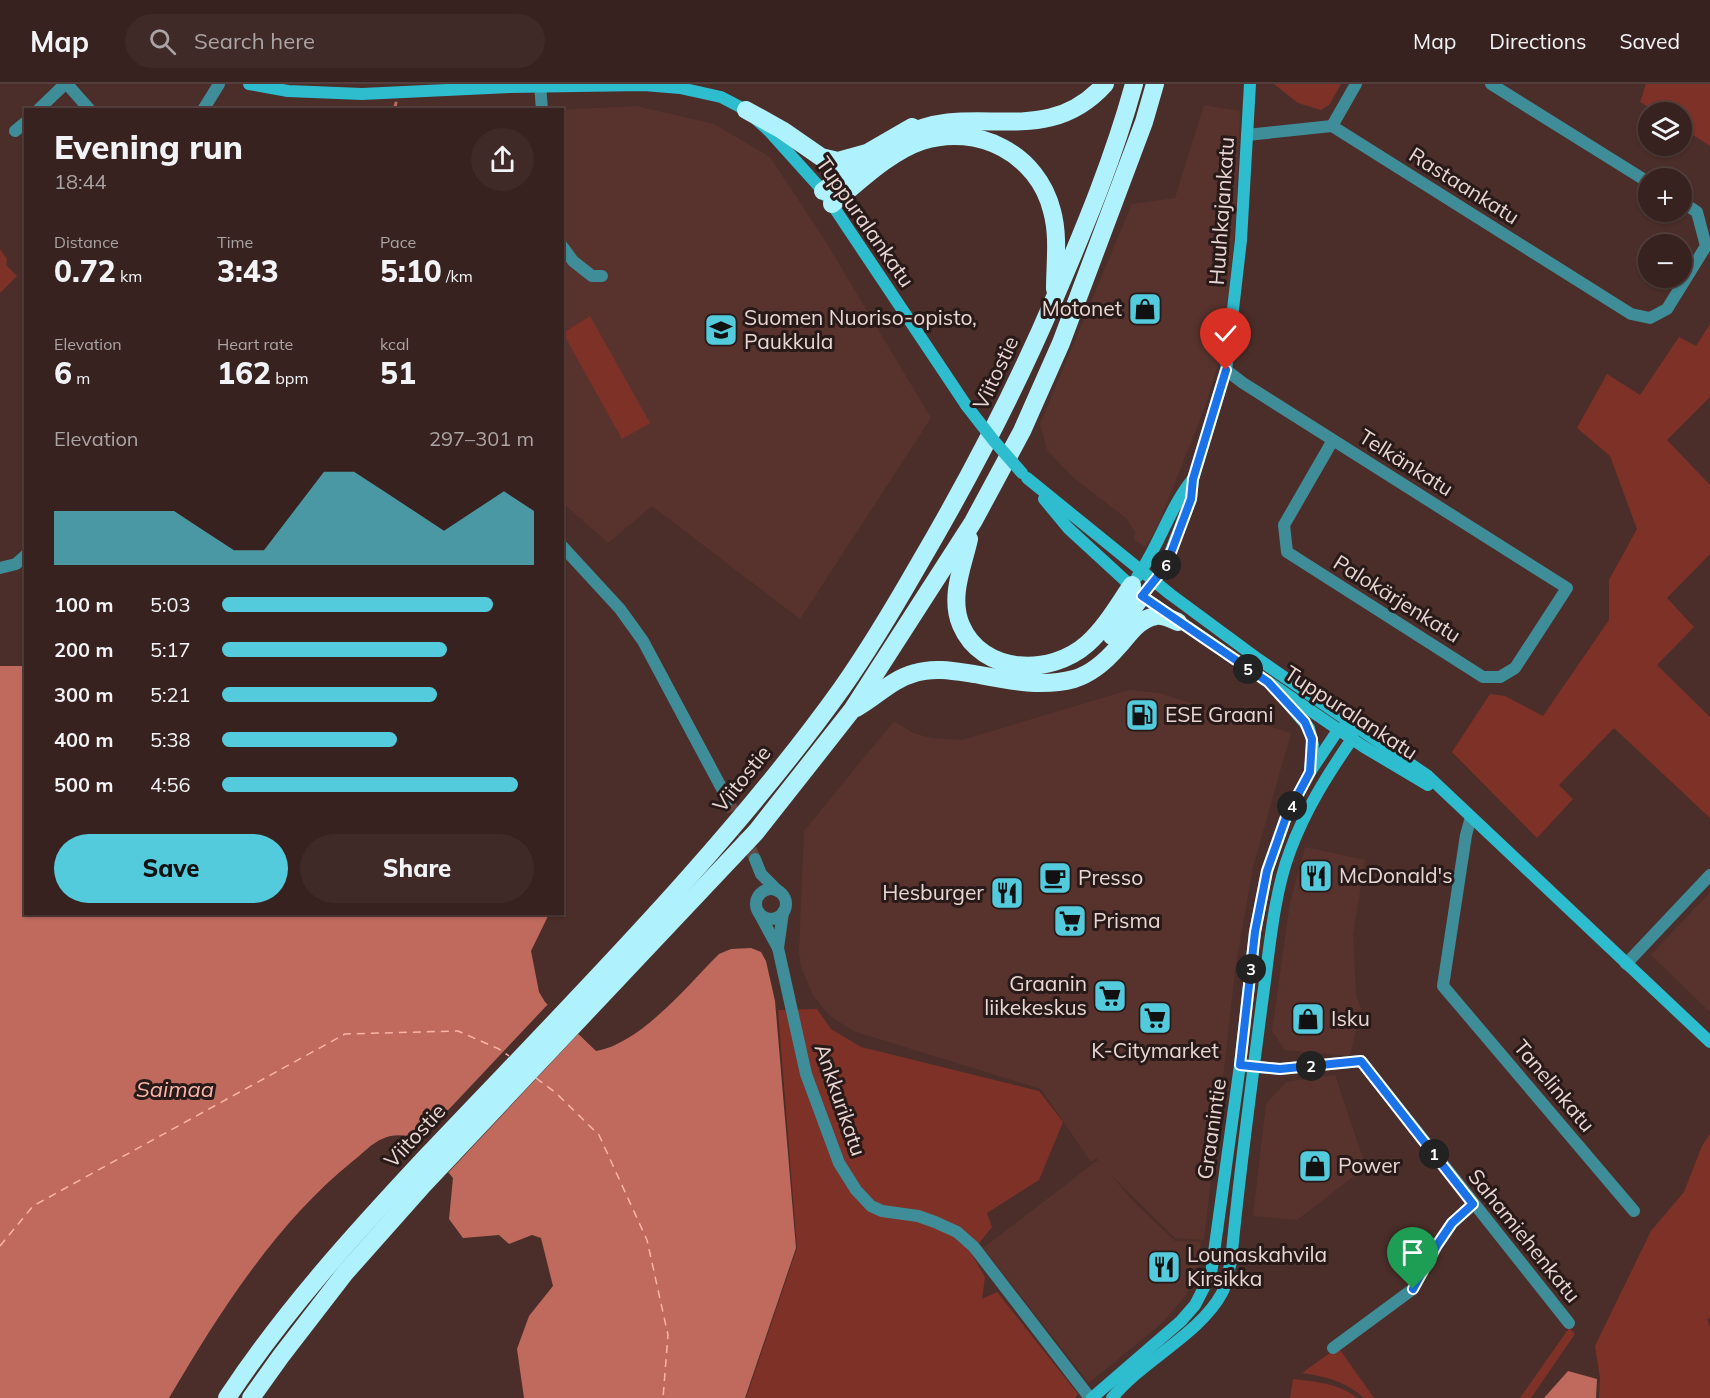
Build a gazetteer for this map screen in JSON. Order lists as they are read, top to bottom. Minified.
{"streets":{"highway":["Viitostie"],"street":["Rastaankatu","Huuhkajankatu","Tuppuralankatu","Telkänkatu","Palokärjenkatu","Tanelinkatu","Ankkurikatu","Graanintie","Sahamiehenkatu"]},"crossings":[["Huuhkajankatu","Tuppuralankatu"],["Huuhkajankatu","Telkänkatu"],["Tuppuralankatu","Tanelinkatu"],["Tuppuralankatu","Graanintie"],["Telkänkatu","Palokärjenkatu"],["Ankkurikatu","Graanintie"],["Graanintie","Sahamiehenkatu"]],"water":["Saimaa"],"places":{"shop":["Motonet","Isku","Power"],"school or university":["Suomen Nuoriso-opisto, Paukkula"],"fuel station":["ESE Graani"],"restaurant":["McDonald's","Hesburger","Lounaskahvila Kirsikka"],"cafe":["Presso"],"supermarket":["Prisma","Graanin liikekeskus","K-Citymarket"]},"page":{"header":"Map","search":"Search here","nav":["Map","Directions","Saved"],"map_buttons":["+","−"],"heading":["Evening run","18:44"],"stats":[["Distance","0.72 km"],["Time","3:43"],["Pace","5:10 /km"],["Elevation","6 m"],["Heart rate","162 bpm"],["kcal","51"]],"chart":["Elevation","297–301 m"],"pins":["6","5","4","3","2","1"],"list":[{"name":"100 m","note":"5:03"},{"name":"200 m","note":"5:17"},{"name":"300 m","note":"5:21"},{"name":"400 m","note":"5:38"},{"name":"500 m","note":"4:56"}],"buttons":["Save","Share"]}}
